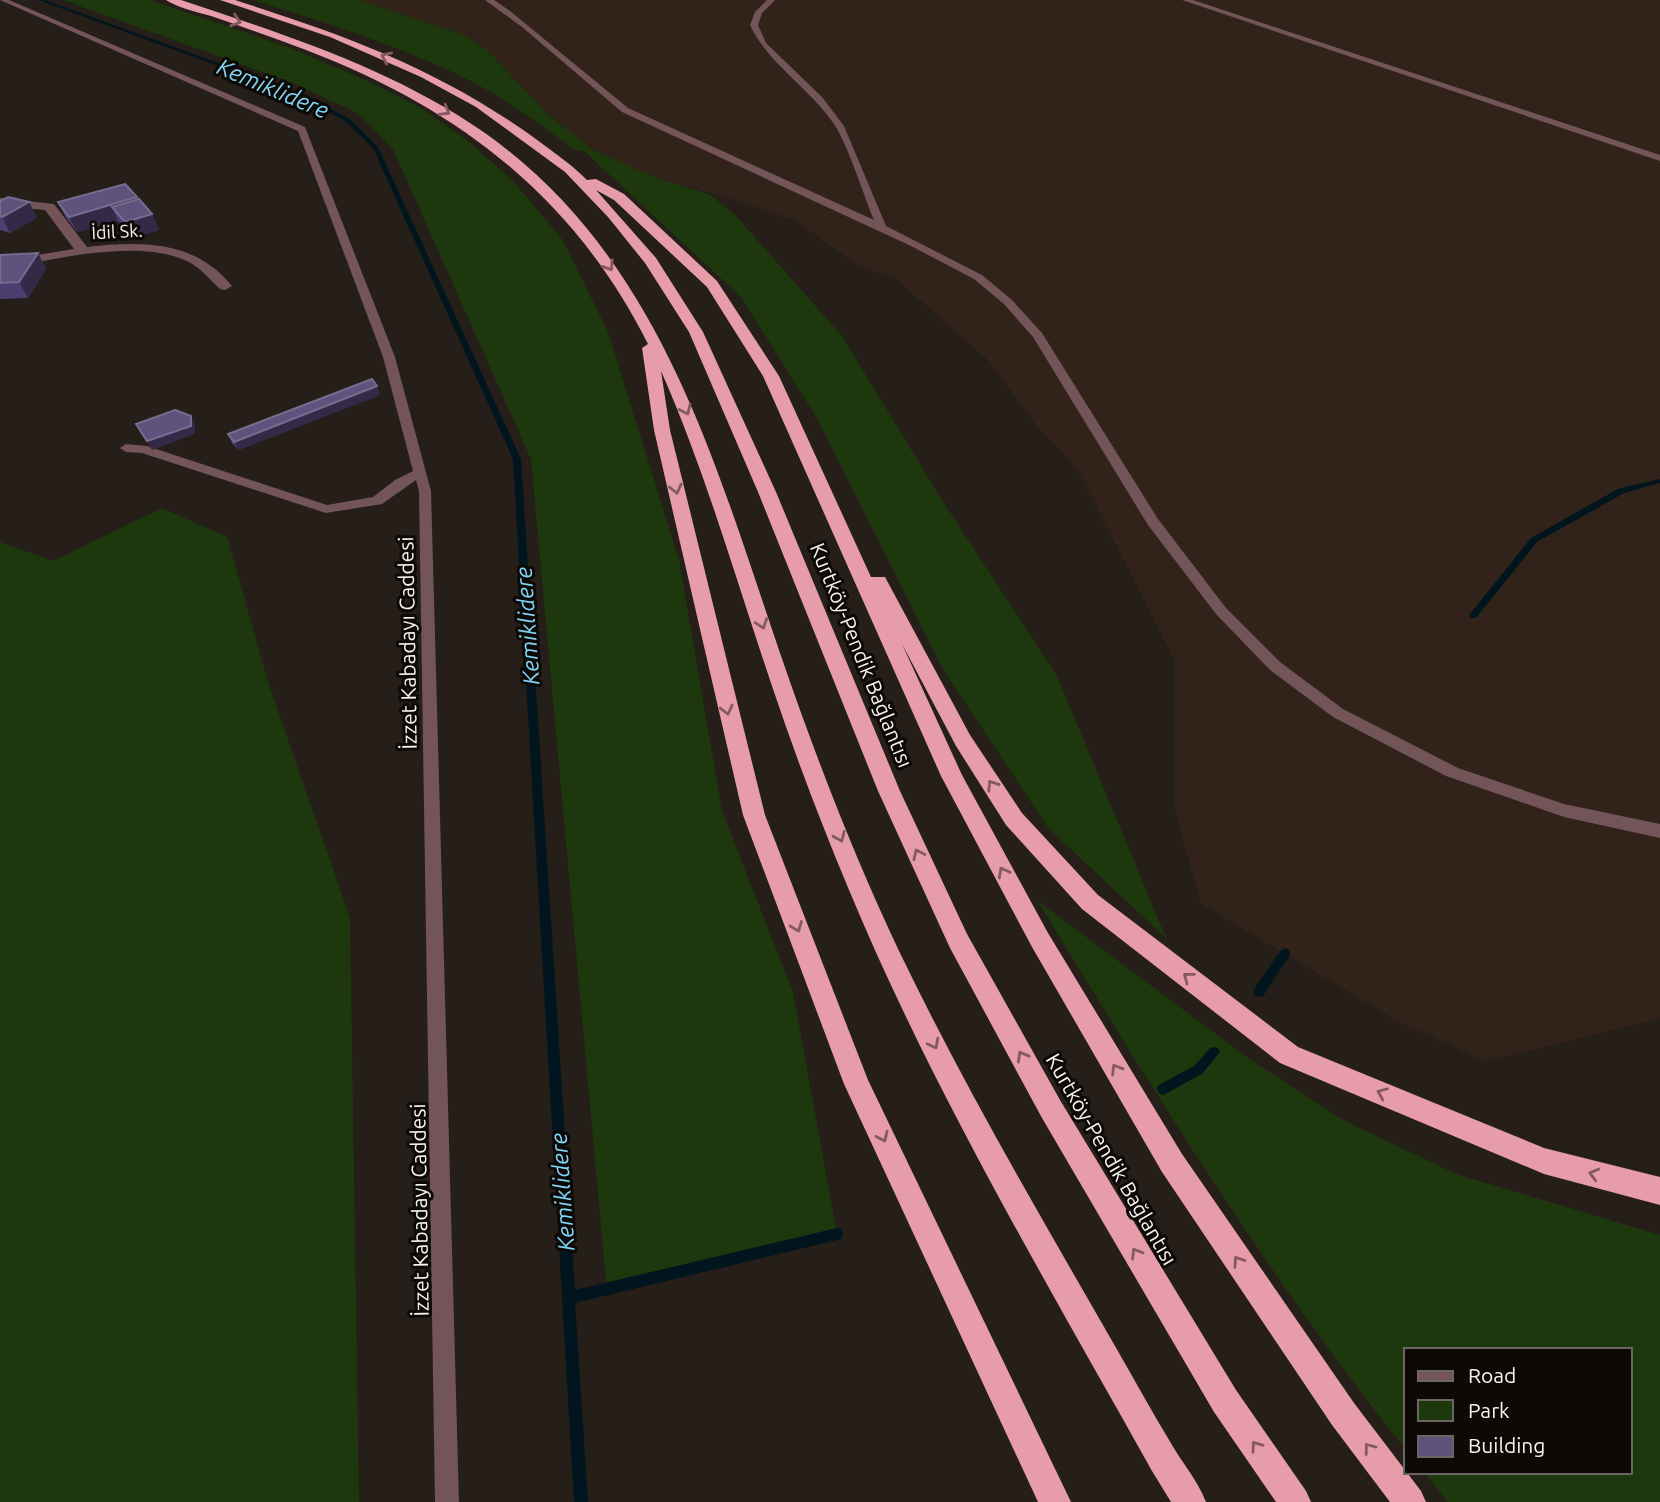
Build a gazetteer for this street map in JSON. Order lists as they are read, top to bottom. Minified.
{"streets":{"highway":["Kurtköy-Pendik Bağlantısı"],"street":["İdil Sk."],"lane":["İzzet Kabadayı Caddesi"]},"water":["Kemiklidere"],"legend":["Road","Park","Building"]}
